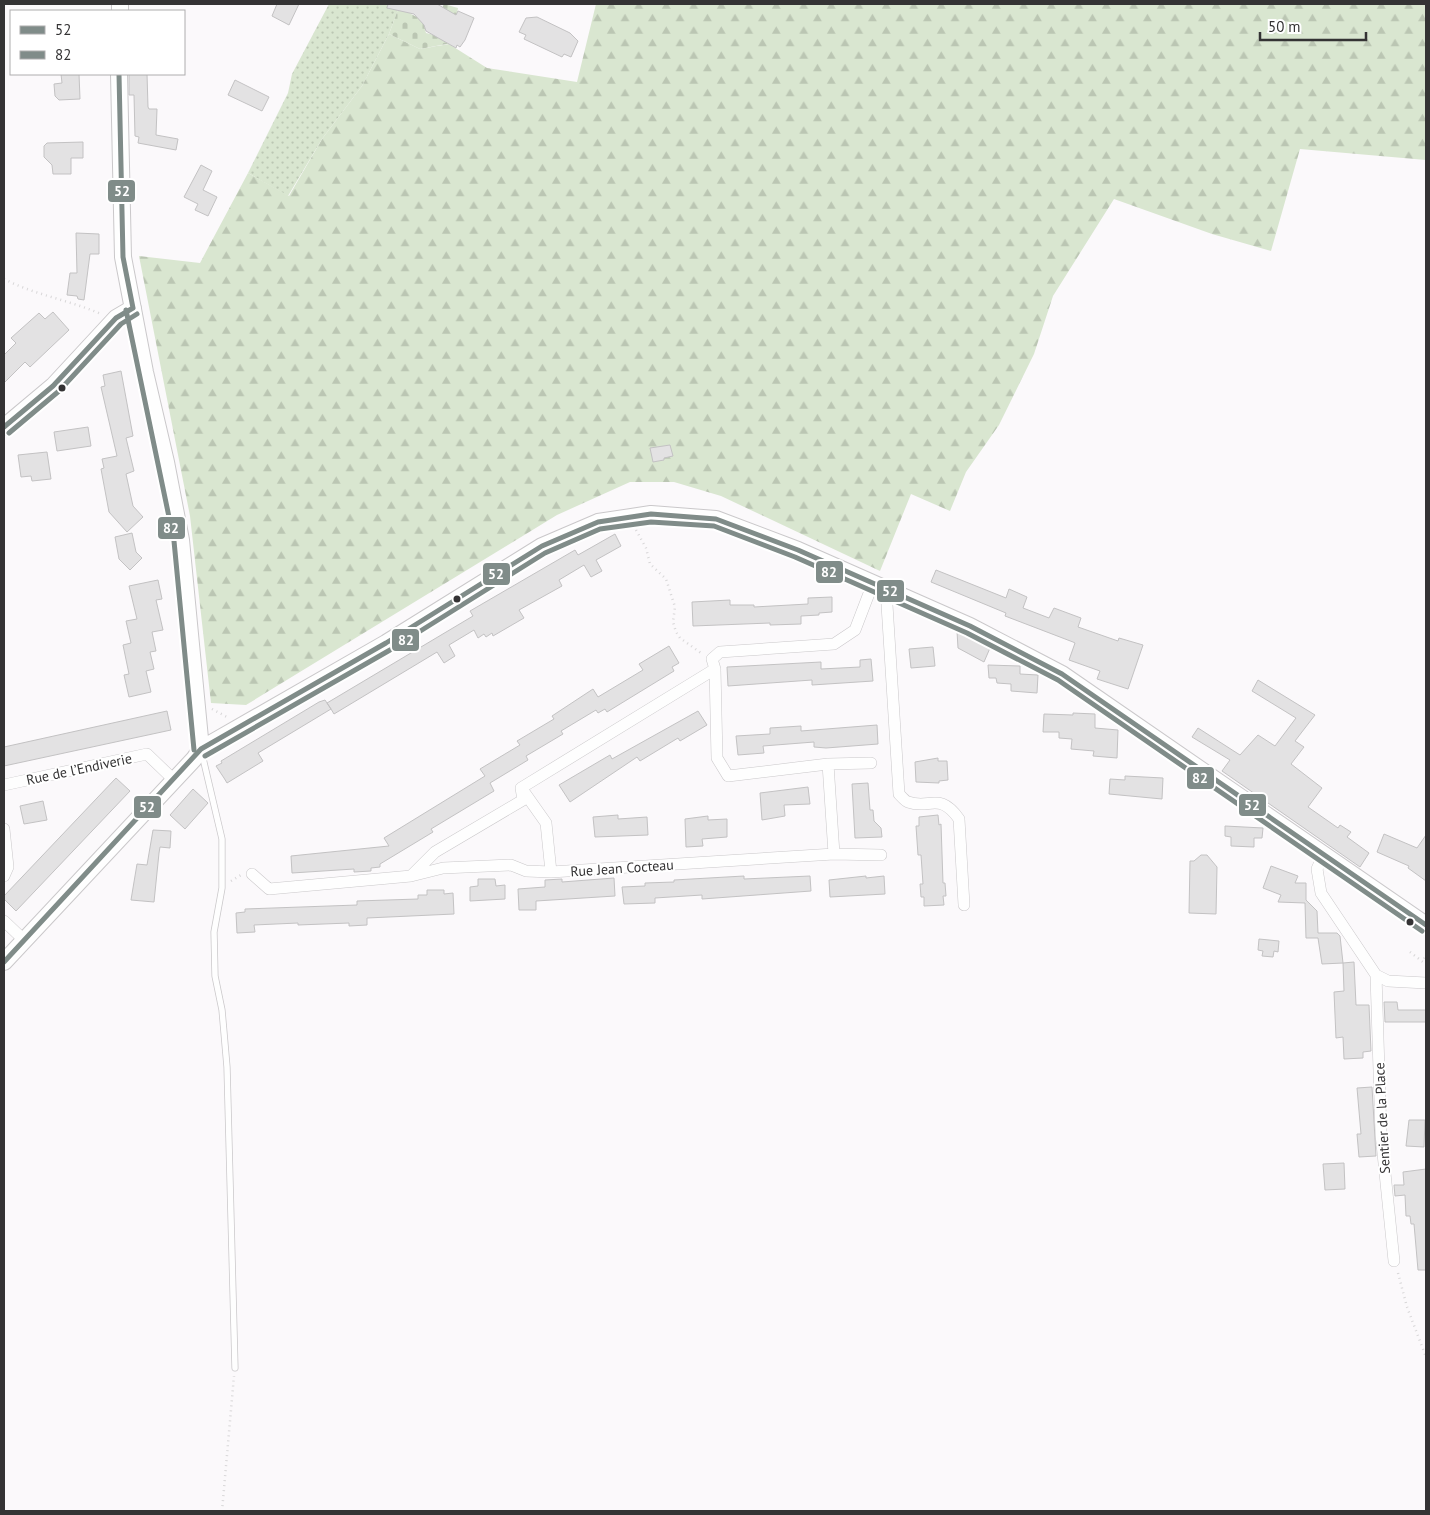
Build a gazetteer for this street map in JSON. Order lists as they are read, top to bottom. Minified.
{"streets":{"street":["Rue de l’Endiverie","Rue Jean Cocteau","Sentier de la Place"]},"lines":["transit line 52","transit line 82"],"legend":["52","82"],"scale_bar":"50 m"}
